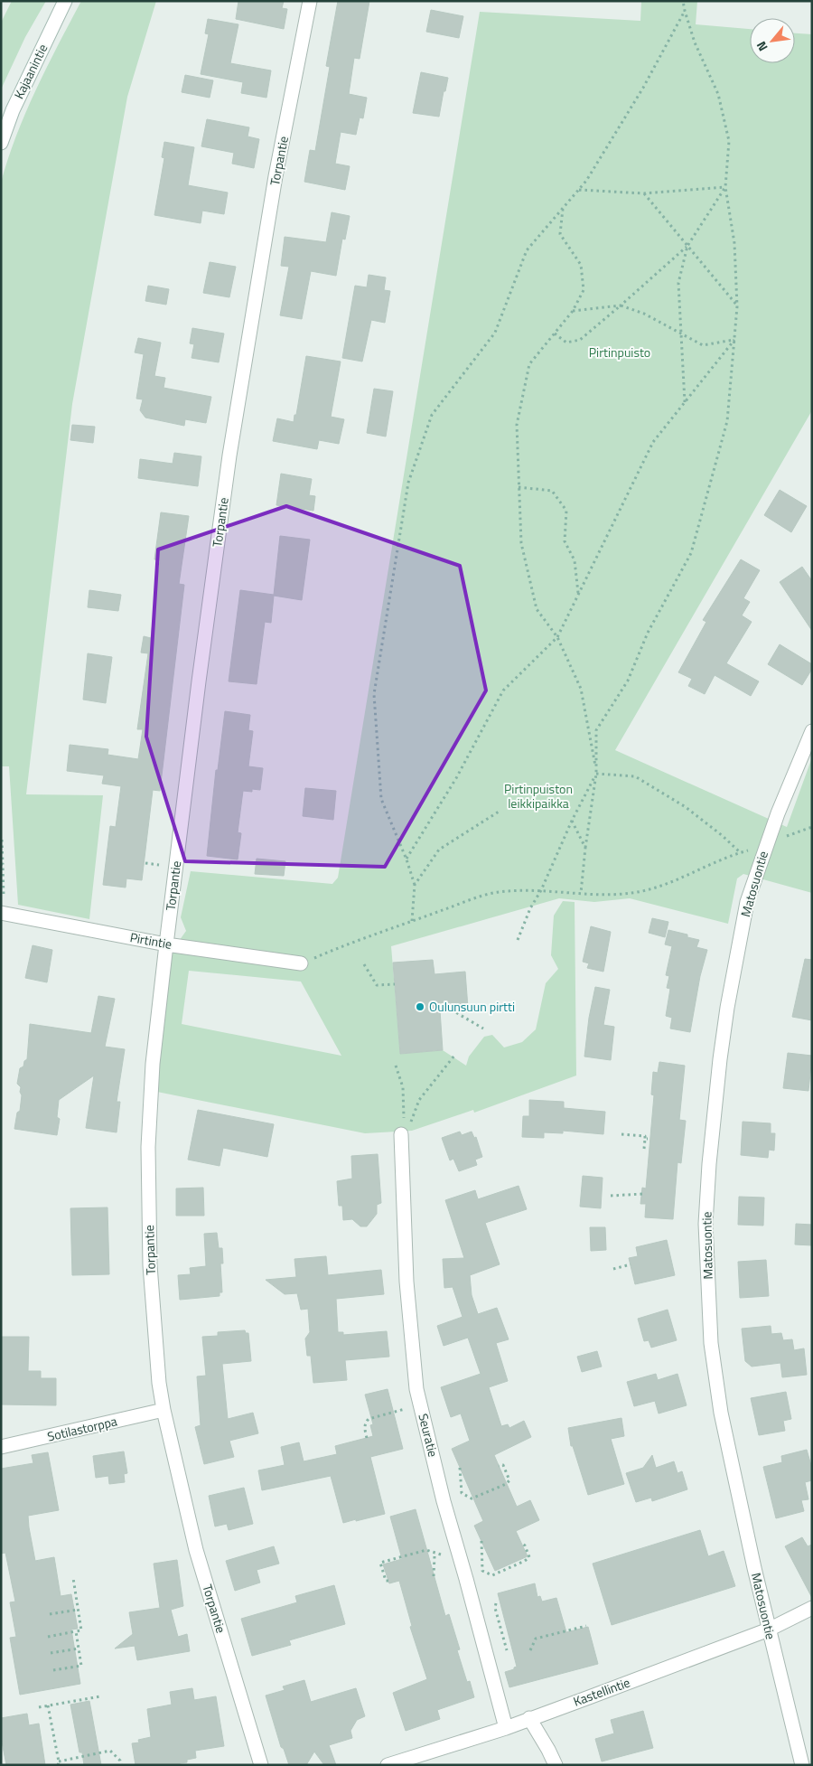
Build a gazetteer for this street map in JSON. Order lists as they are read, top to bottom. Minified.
{"streets":{"street":["Kajaanintie","Torpantie","Matosuontie","Pirtintie","Sotilastorppa","Seuratie","Kastellintie"]},"crossings":[["Torpantie","Pirtintie"],["Torpantie","Sotilastorppa"],["Matosuontie","Kastellintie"],["Seuratie","Kastellintie"]],"parks":["Pirtinpuisto","Pirtinpuiston leikkipaikka"],"places":["Oulunsuun pirtti"],"north":"bottom left"}
